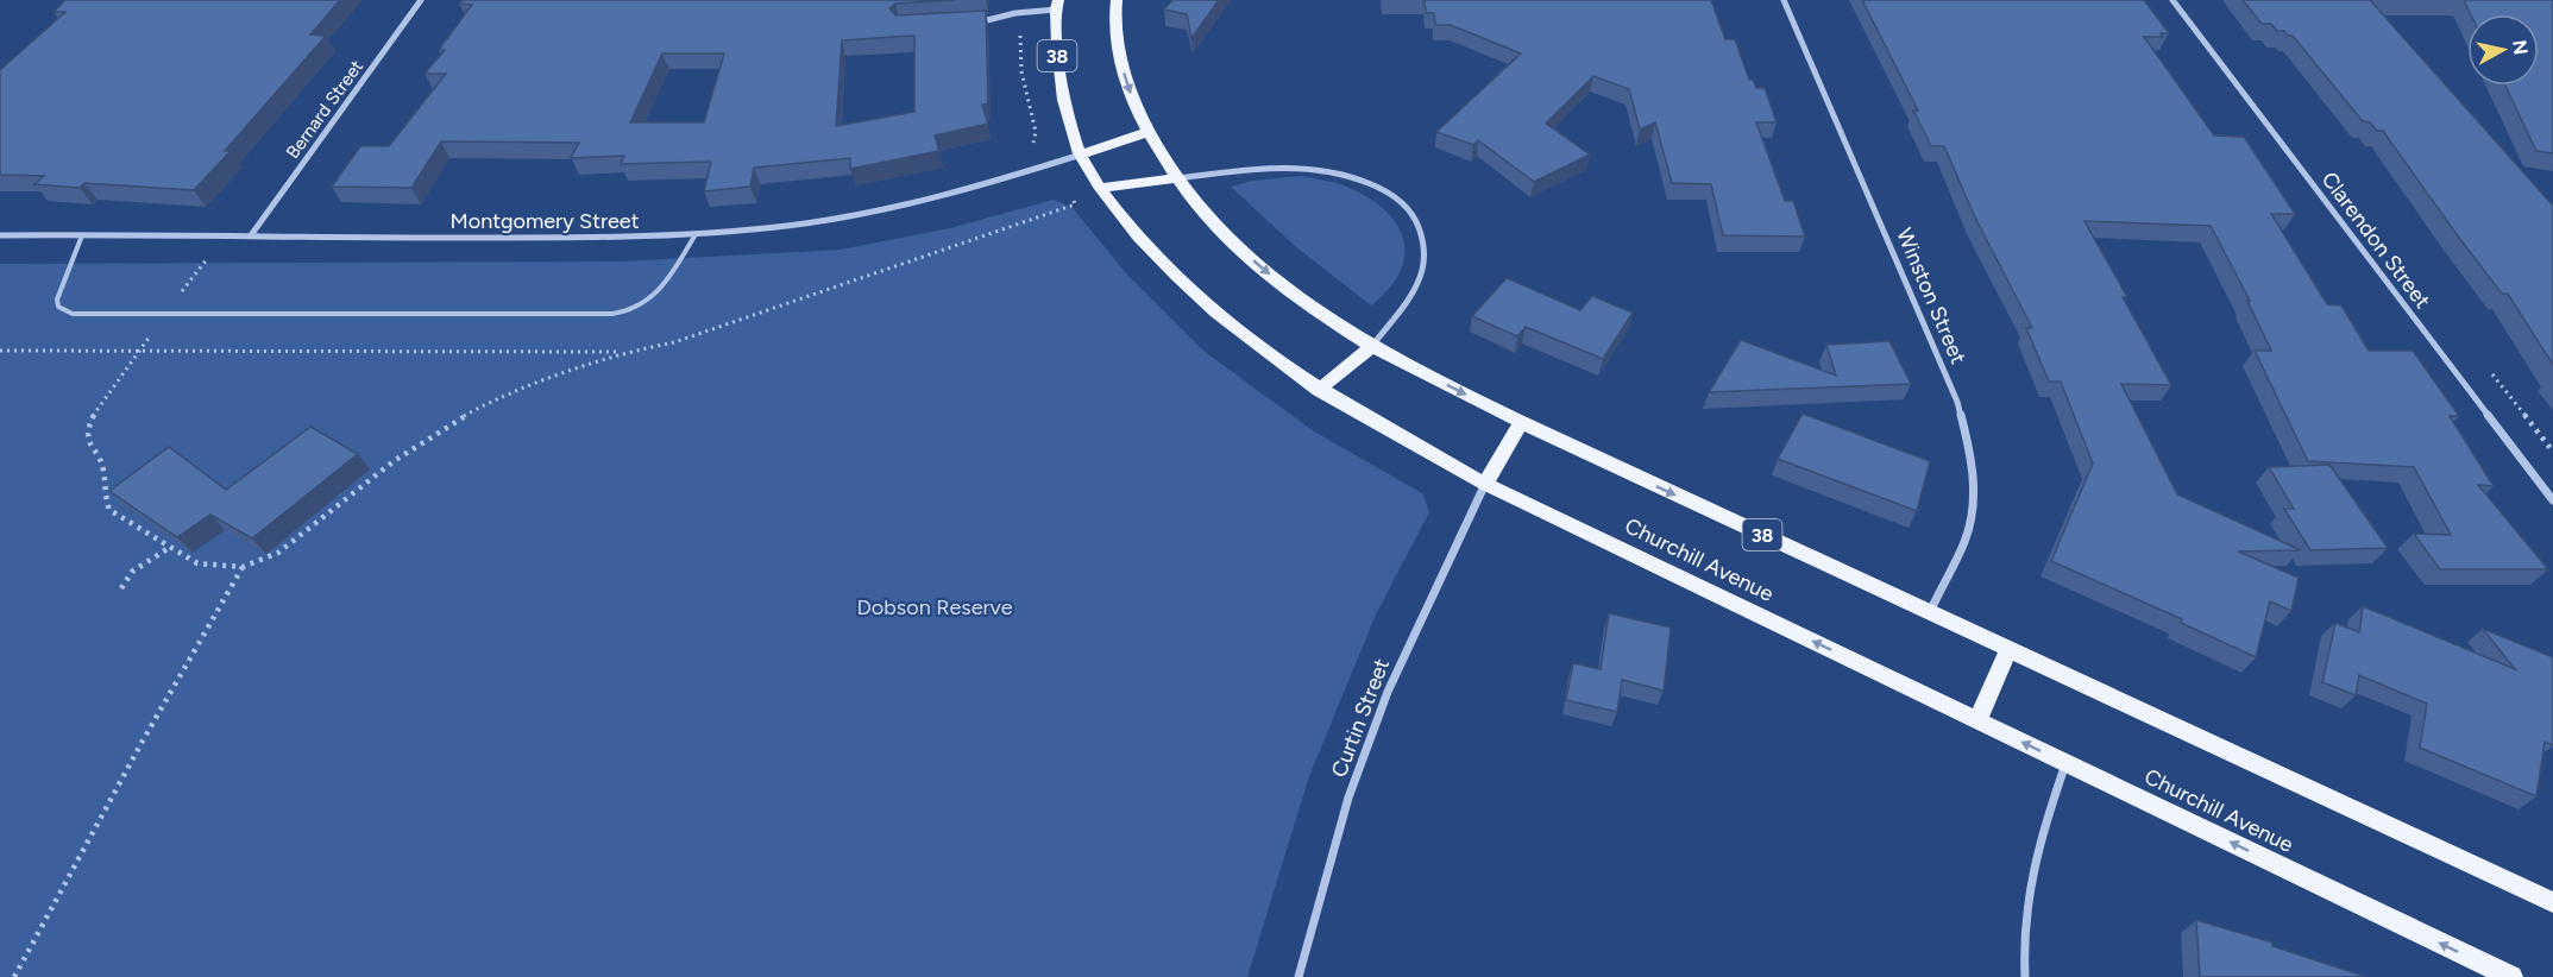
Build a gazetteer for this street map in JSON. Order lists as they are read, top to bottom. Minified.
{"streets":{"main road":["38","Churchill Avenue"],"street":["Bernard Street","Montgomery Street","Clarendon Street","Winston Street","Curtin Street"]},"crossings":[["38","Winston Street"],["Bernard Street","Montgomery Street"],["Montgomery Street","Churchill Avenue"],["Churchill Avenue","Curtin Street"]],"parks":["Dobson Reserve"],"north":"right"}
